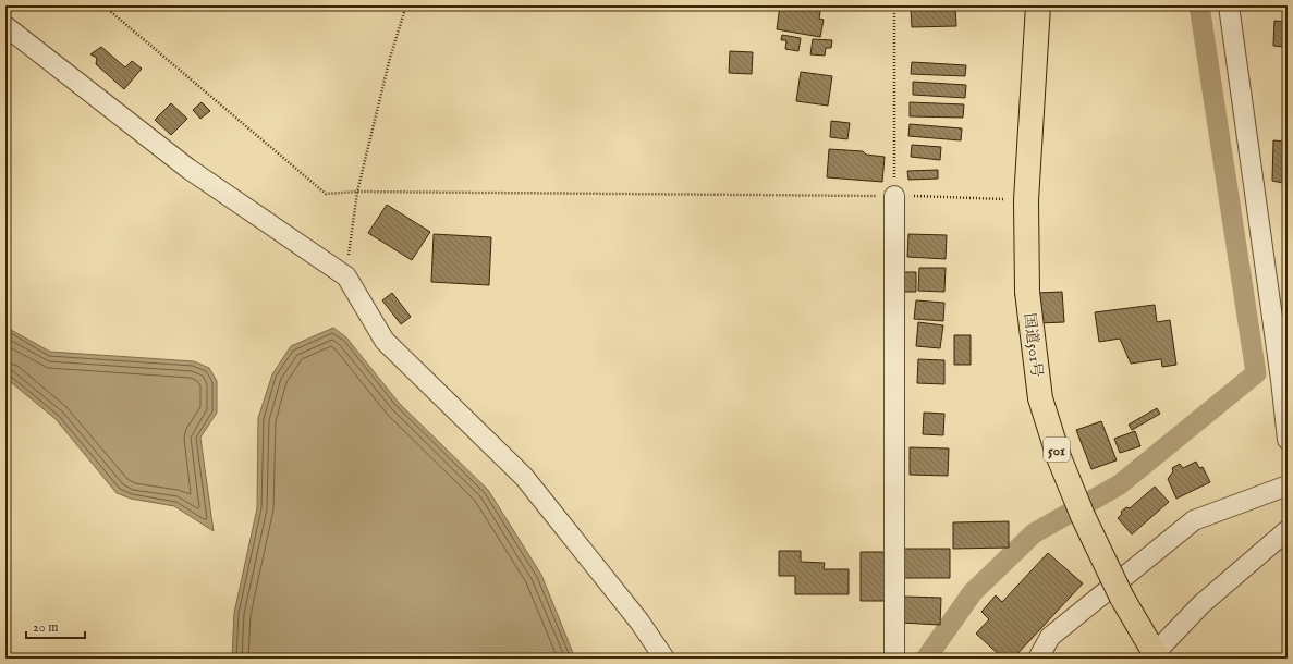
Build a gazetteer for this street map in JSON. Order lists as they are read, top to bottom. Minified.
{"streets":{"highway":["国道501号","501"]},"scale_bar":"20 m"}
